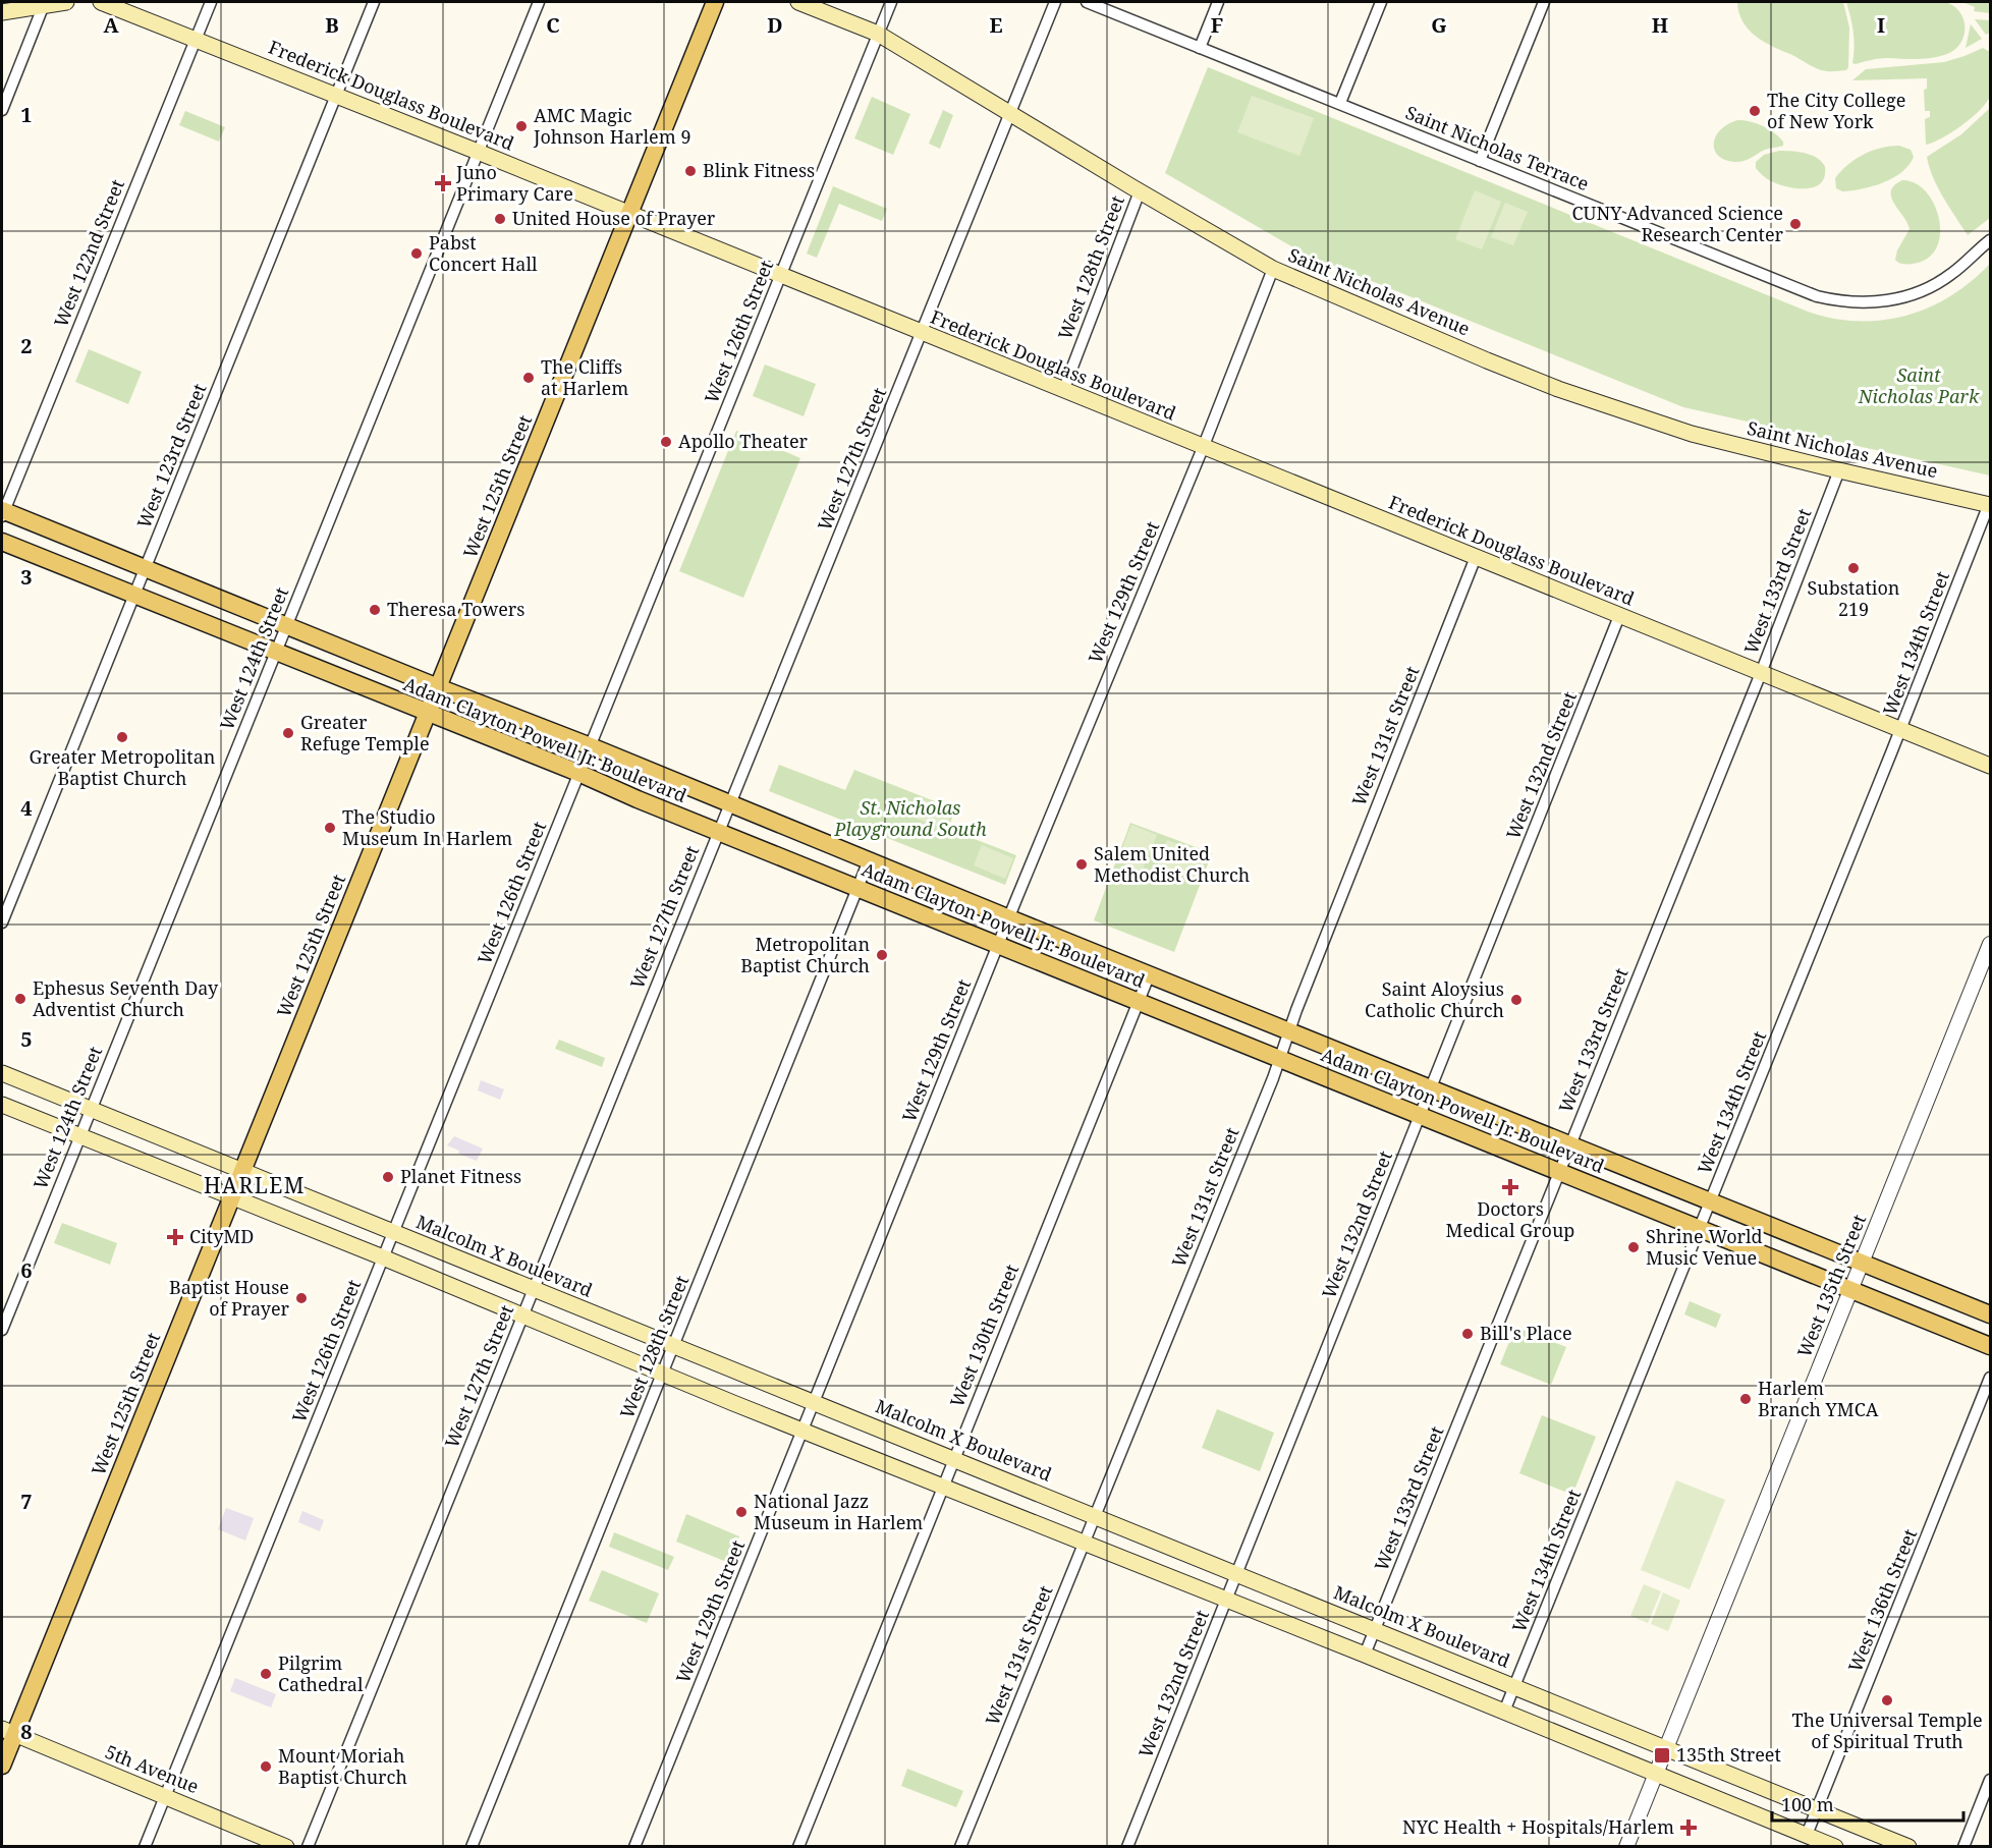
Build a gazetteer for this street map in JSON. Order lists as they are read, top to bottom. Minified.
{"streets":{"main road":["Frederick Douglass Boulevard","Saint Nicholas Avenue","West 125th Street","Adam Clayton Powell Jr. Boulevard","Malcolm X Boulevard","5th Avenue"],"street":["Saint Nicholas Terrace","West 122nd Street","West 128th Street","West 126th Street","West 123rd Street","West 127th Street","West 133rd Street","West 129th Street","West 134th Street","West 124th Street","West 131st Street","West 132nd Street","West 135th Street","West 130th Street","West 136th Street"]},"crossings":[["Frederick Douglass Boulevard","West 122nd Street"],["Frederick Douglass Boulevard","West 128th Street"],["Frederick Douglass Boulevard","West 126th Street"],["Frederick Douglass Boulevard","West 123rd Street"],["Frederick Douglass Boulevard","West 127th Street"],["Frederick Douglass Boulevard","West 125th Street"],["Frederick Douglass Boulevard","West 133rd Street"],["Frederick Douglass Boulevard","West 129th Street"],["Frederick Douglass Boulevard","West 134th Street"],["Frederick Douglass Boulevard","West 124th Street"],["Frederick Douglass Boulevard","West 131st Street"],["Frederick Douglass Boulevard","West 132nd Street"],["West 122nd Street","Adam Clayton Powell Jr. Boulevard"],["West 128th Street","Saint Nicholas Avenue"],["West 128th Street","Adam Clayton Powell Jr. Boulevard"],["West 128th Street","Malcolm X Boulevard"],["Saint Nicholas Avenue","West 126th Street"],["Saint Nicholas Avenue","West 127th Street"],["Saint Nicholas Avenue","West 133rd Street"],["Saint Nicholas Avenue","West 129th Street"],["Saint Nicholas Avenue","West 134th Street"],["West 126th Street","Adam Clayton Powell Jr. Boulevard"],["West 126th Street","Malcolm X Boulevard"],["West 126th Street","5th Avenue"],["West 123rd Street","Adam Clayton Powell Jr. Boulevard"],["West 127th Street","Adam Clayton Powell Jr. Boulevard"],["West 127th Street","Malcolm X Boulevard"],["West 125th Street","Adam Clayton Powell Jr. Boulevard"],["West 125th Street","Malcolm X Boulevard"],["West 125th Street","5th Avenue"],["West 133rd Street","Adam Clayton Powell Jr. Boulevard"],["West 133rd Street","Malcolm X Boulevard"],["West 129th Street","Adam Clayton Powell Jr. Boulevard"],["West 129th Street","Malcolm X Boulevard"],["West 134th Street","Adam Clayton Powell Jr. Boulevard"],["West 134th Street","Malcolm X Boulevard"],["West 124th Street","Adam Clayton Powell Jr. Boulevard"],["West 124th Street","Malcolm X Boulevard"],["West 131st Street","Adam Clayton Powell Jr. Boulevard"],["West 131st Street","Malcolm X Boulevard"],["Adam Clayton Powell Jr. Boulevard","West 132nd Street"],["Adam Clayton Powell Jr. Boulevard","West 135th Street"],["Adam Clayton Powell Jr. Boulevard","West 130th Street"],["West 132nd Street","Malcolm X Boulevard"],["Malcolm X Boulevard","West 135th Street"],["Malcolm X Boulevard","West 130th Street"],["Malcolm X Boulevard","West 136th Street"]],"districts":["HARLEM"],"parks":["Saint Nicholas Park","St. Nicholas Playground South"],"places":{"other":["The City College of New York","AMC Magic Johnson Harlem 9","Blink Fitness","United House of Prayer","CUNY Advanced Science Research Center","Pabst Concert Hall","The Cliffs at Harlem","Apollo Theater","Substation 219","Theresa Towers","Greater Refuge Temple","Greater Metropolitan Baptist Church","The Studio Museum In Harlem","Salem United Methodist Church","Metropolitan Baptist Church","Ephesus Seventh Day Adventist Church","Saint Aloysius Catholic Church","Planet Fitness","Shrine World Music Venue","Baptist House of Prayer","Bill's Place","Harlem Branch YMCA","National Jazz Museum in Harlem","Pilgrim Cathedral","The Universal Temple of Spiritual Truth","Mount Moriah Baptist Church"],"health":["Juno Primary Care","Doctors Medical Group","CityMD","NYC Health + Hospitals/Harlem"],"transit":["135th Street"]},"scale_bar":"100 m","grid":{"columns":["A","B","C","D","E","F","G","H","I"],"rows":["1","2","3","4","5","6","7","8"]}}
